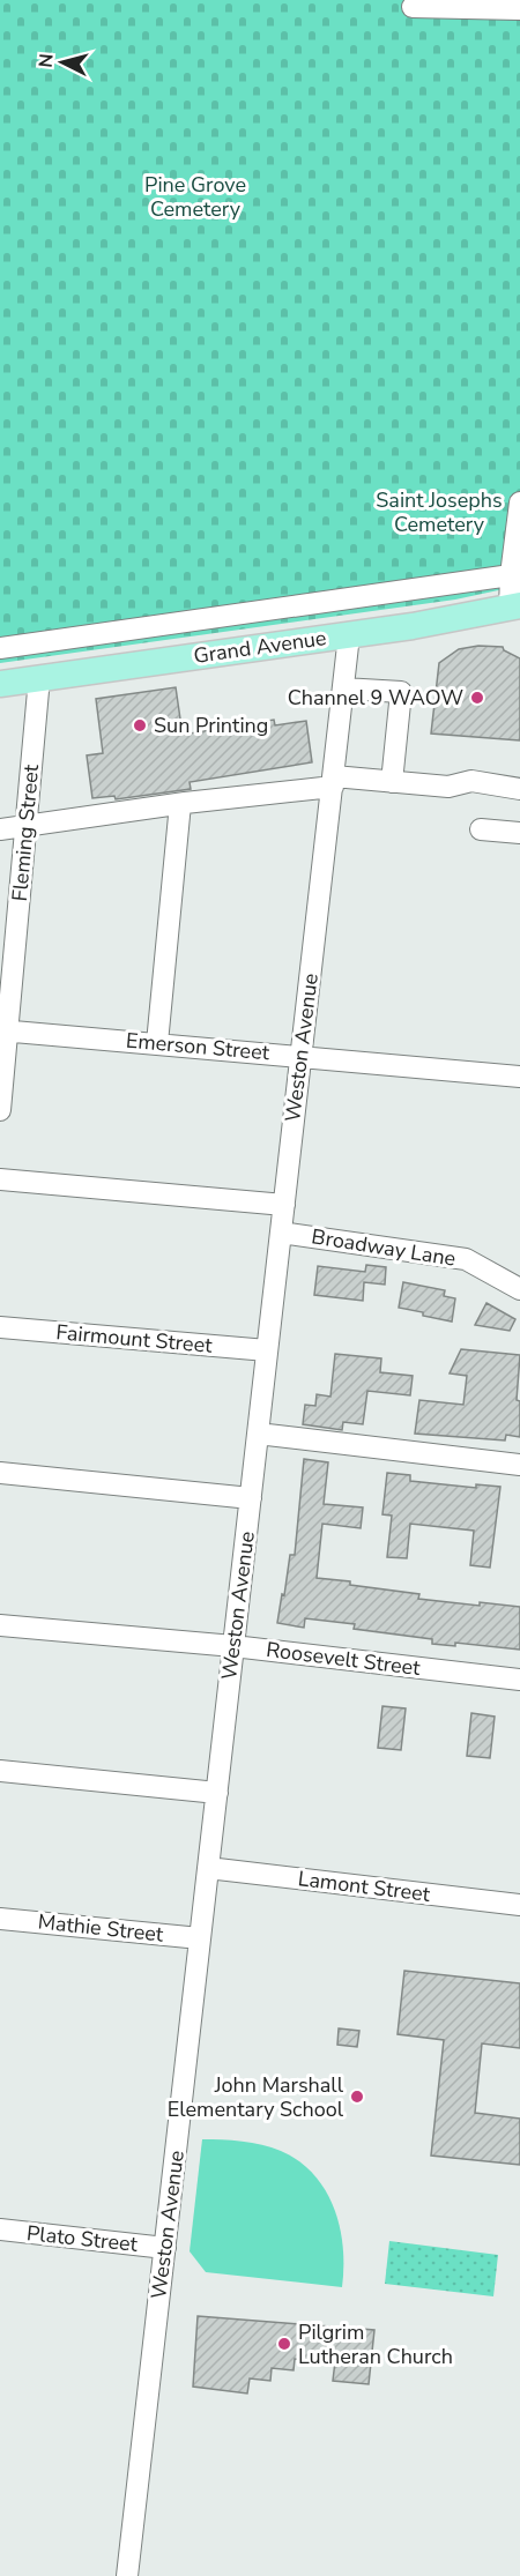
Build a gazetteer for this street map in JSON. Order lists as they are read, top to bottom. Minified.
{"streets":{"main road":["Grand Avenue"],"street":["Fleming Street","Emerson Street","Weston Avenue","Broadway Lane","Fairmount Street","Roosevelt Street","Lamont Street","Mathie Street","Plato Street"]},"crossings":[["Grand Avenue","Fleming Street"],["Grand Avenue","Weston Avenue"],["Fleming Street","Emerson Street"],["Emerson Street","Weston Avenue"],["Weston Avenue","Broadway Lane"],["Weston Avenue","Fairmount Street"],["Weston Avenue","Roosevelt Street"],["Weston Avenue","Lamont Street"],["Weston Avenue","Mathie Street"],["Weston Avenue","Plato Street"]],"parks":["Pine Grove Cemetery","Saint Josephs Cemetery"],"places":["Channel 9 WAOW","Sun Printing","John Marshall Elementary School","Pilgrim Lutheran Church"],"north":"left"}
